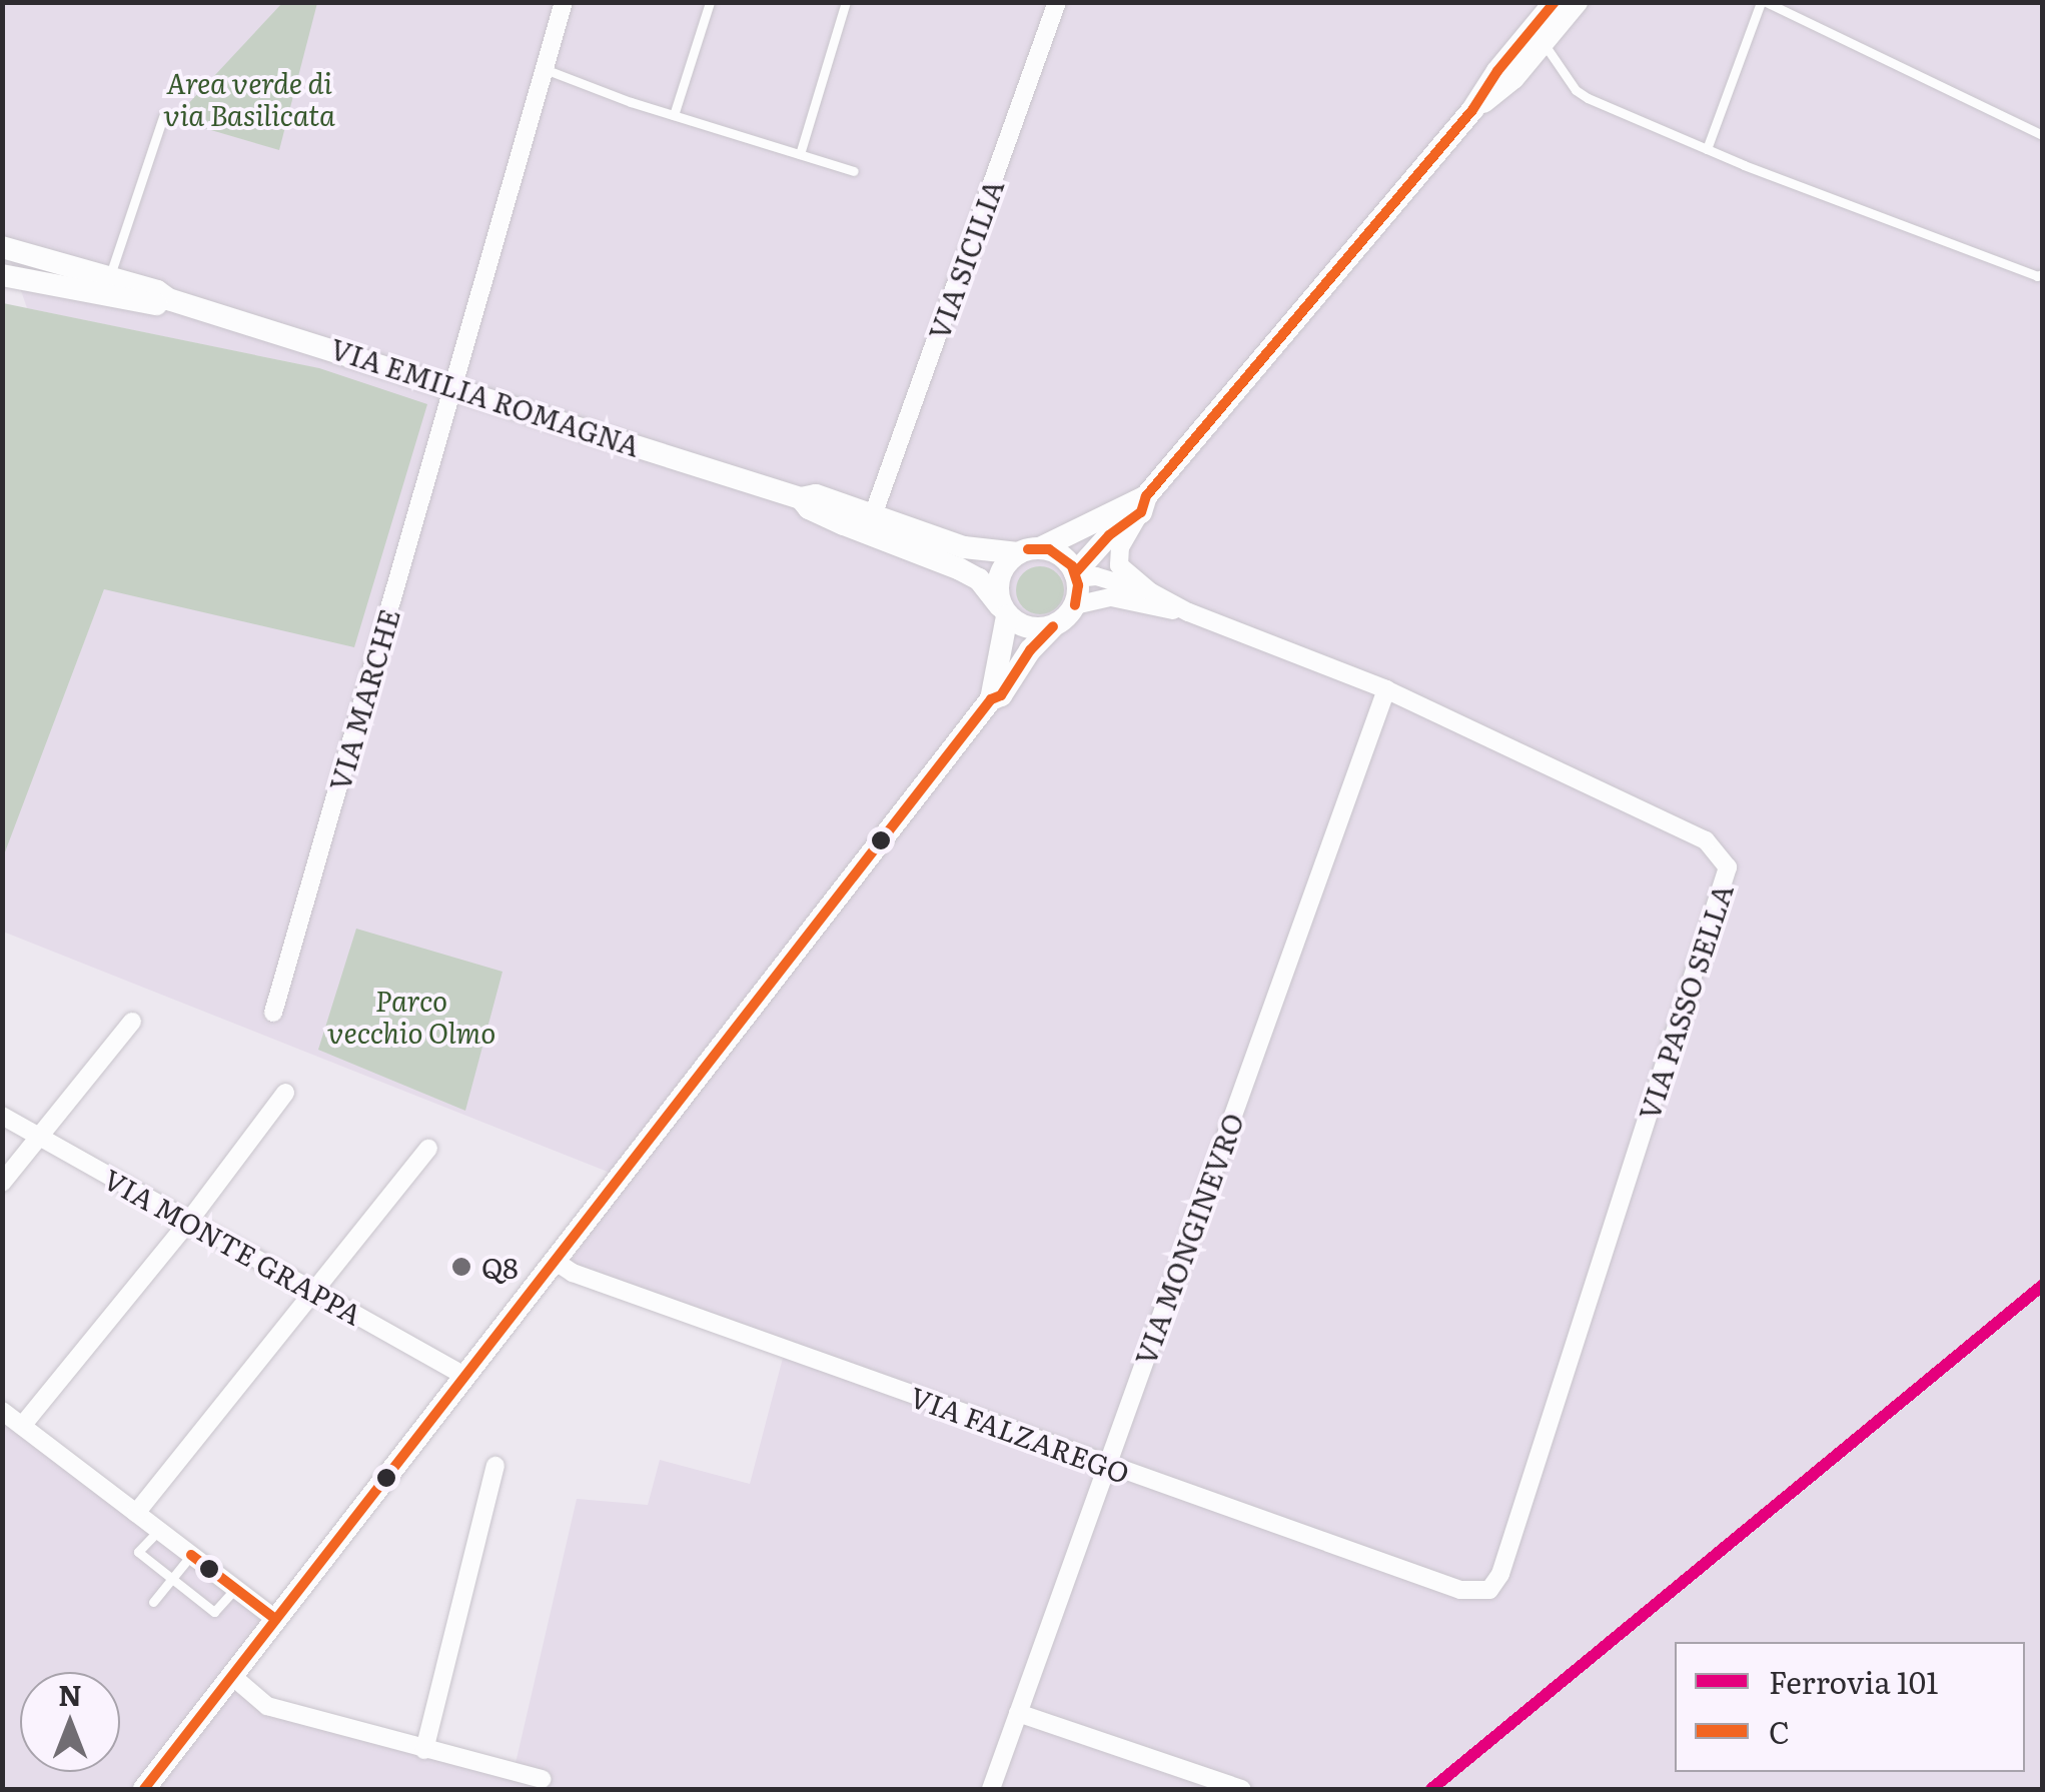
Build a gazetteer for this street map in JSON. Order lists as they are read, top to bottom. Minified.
{"streets":{"street":["VIA SICILIA","VIA EMILIA ROMAGNA","VIA MARCHE","VIA PASSO SELLA","VIA MONGINEVRO","VIA MONTE GRAPPA","VIA FALZAREGO"]},"crossings":[["VIA SICILIA","VIA EMILIA ROMAGNA"],["VIA EMILIA ROMAGNA","VIA MARCHE"],["VIA EMILIA ROMAGNA","VIA PASSO SELLA"],["VIA PASSO SELLA","VIA MONGINEVRO"],["VIA PASSO SELLA","VIA FALZAREGO"],["VIA MONGINEVRO","VIA FALZAREGO"]],"parks":["Area verde di via Basilicata","Parco vecchio Olmo"],"places":["Q8"],"lines":["transit line C","rail line 101"],"legend":["Ferrovia 101","C"],"north":"top"}
